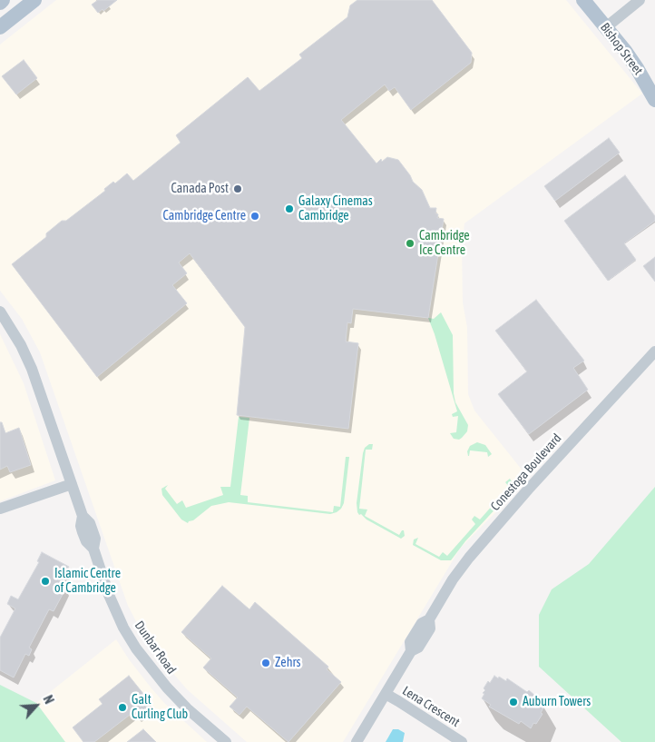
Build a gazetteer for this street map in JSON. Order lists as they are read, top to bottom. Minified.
{"streets":{"main road":["Bishop Street"],"street":["Conestoga Boulevard","Dunbar Road","Lena Crescent"]},"crossings":[["Conestoga Boulevard","Lena Crescent"]],"places":["Canada Post","Galaxy Cinemas Cambridge","Cambridge Centre","Cambridge Ice Centre","Islamic Centre of Cambridge","Zehrs","Auburn Towers","Galt Curling Club"],"north":"top right"}
